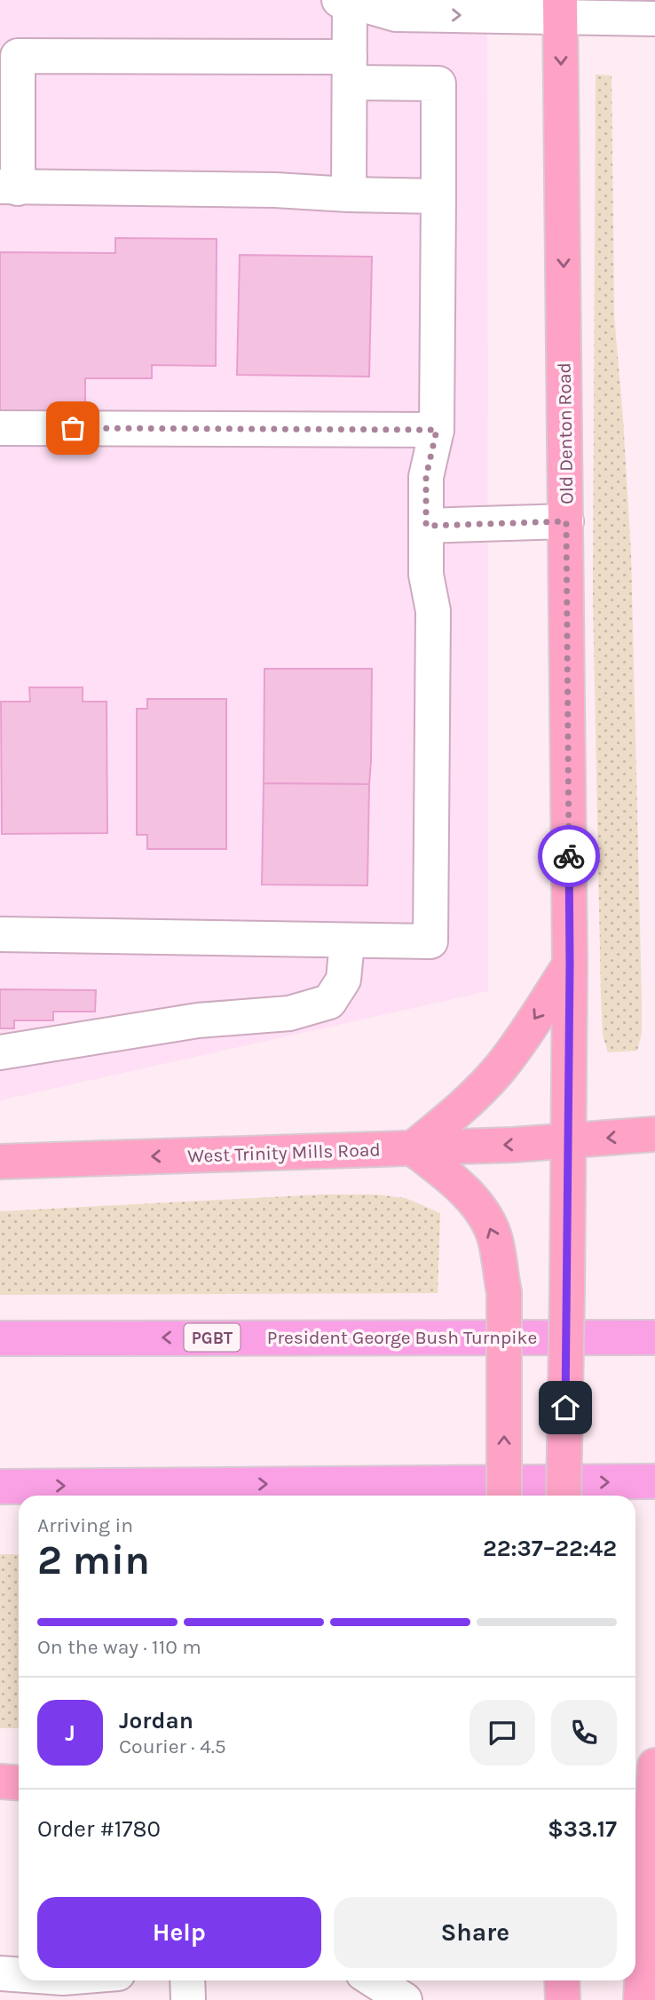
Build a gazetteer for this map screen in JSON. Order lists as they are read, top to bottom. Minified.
{"streets":{"highway":["PGBT","President George Bush Turnpike"],"main road":["Old Denton Road","West Trinity Mills Road"]},"crossings":[["Old Denton Road","West Trinity Mills Road"]],"one_way":["West Trinity Mills Road"],"page":{"heading":["2 min","Arriving in","22:37–22:42"],"panel":["Jordan","Courier · 4.5","Order #1780","$33.17"],"bar":"On the way · 110 m","round":"J","buttons":["Help","Share"]}}
